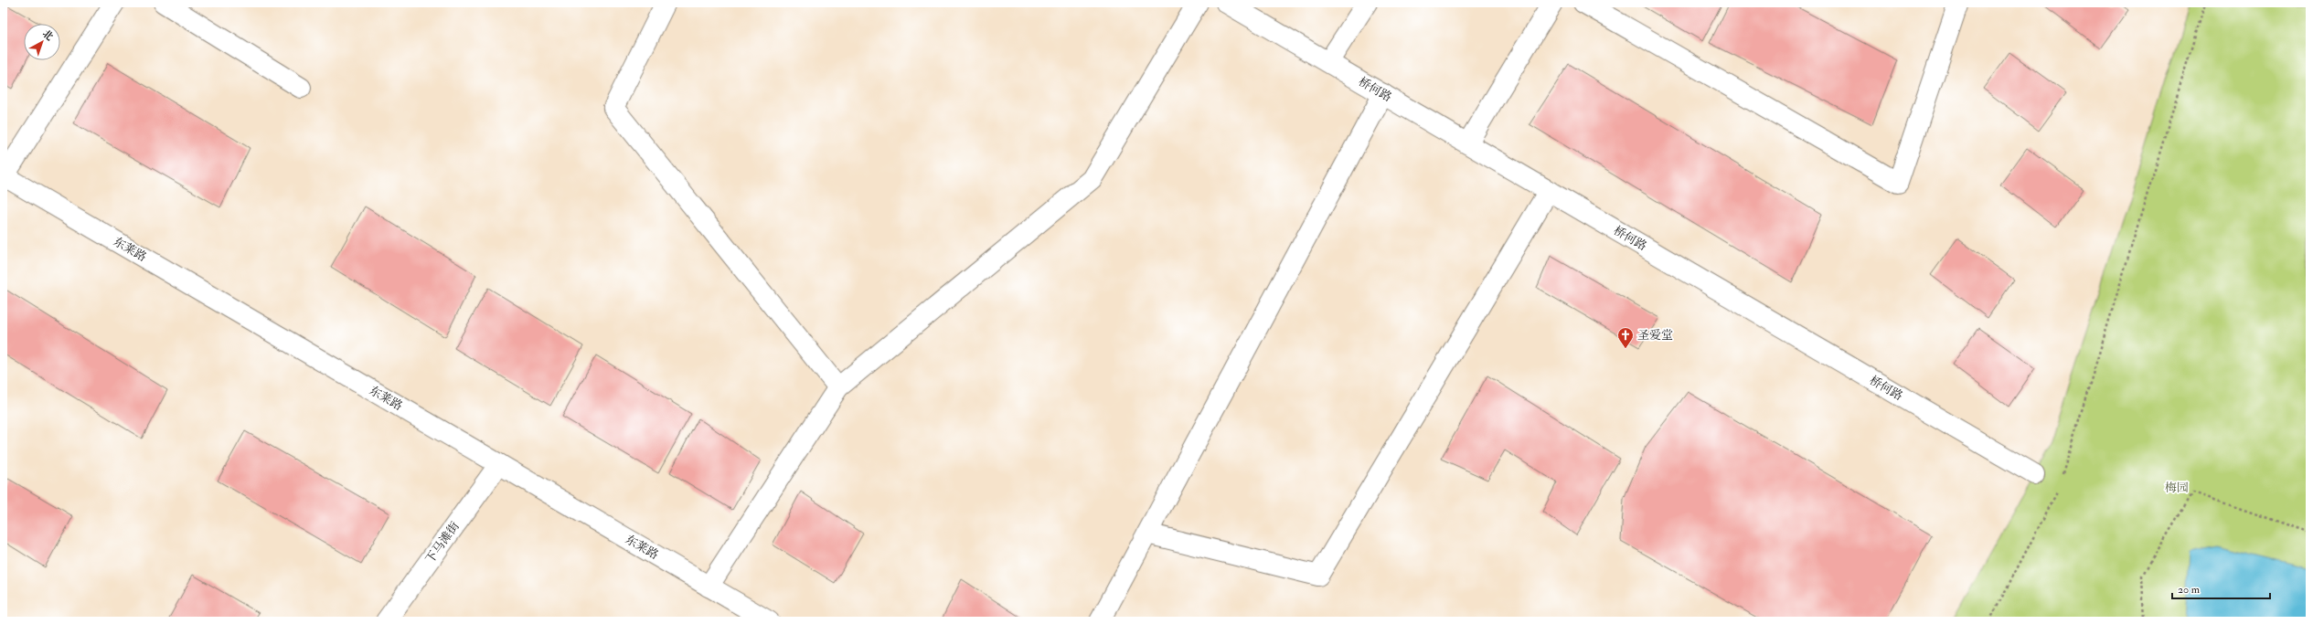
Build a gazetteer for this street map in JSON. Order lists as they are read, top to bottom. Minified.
{"streets":{"street":["桥何路","东莱路","下马滩街"]},"crossings":[["东莱路","下马滩街"]],"parks":["梅园"],"places":{"church":["圣爱堂"]},"scale_bar":"20 m","north":"top right"}
